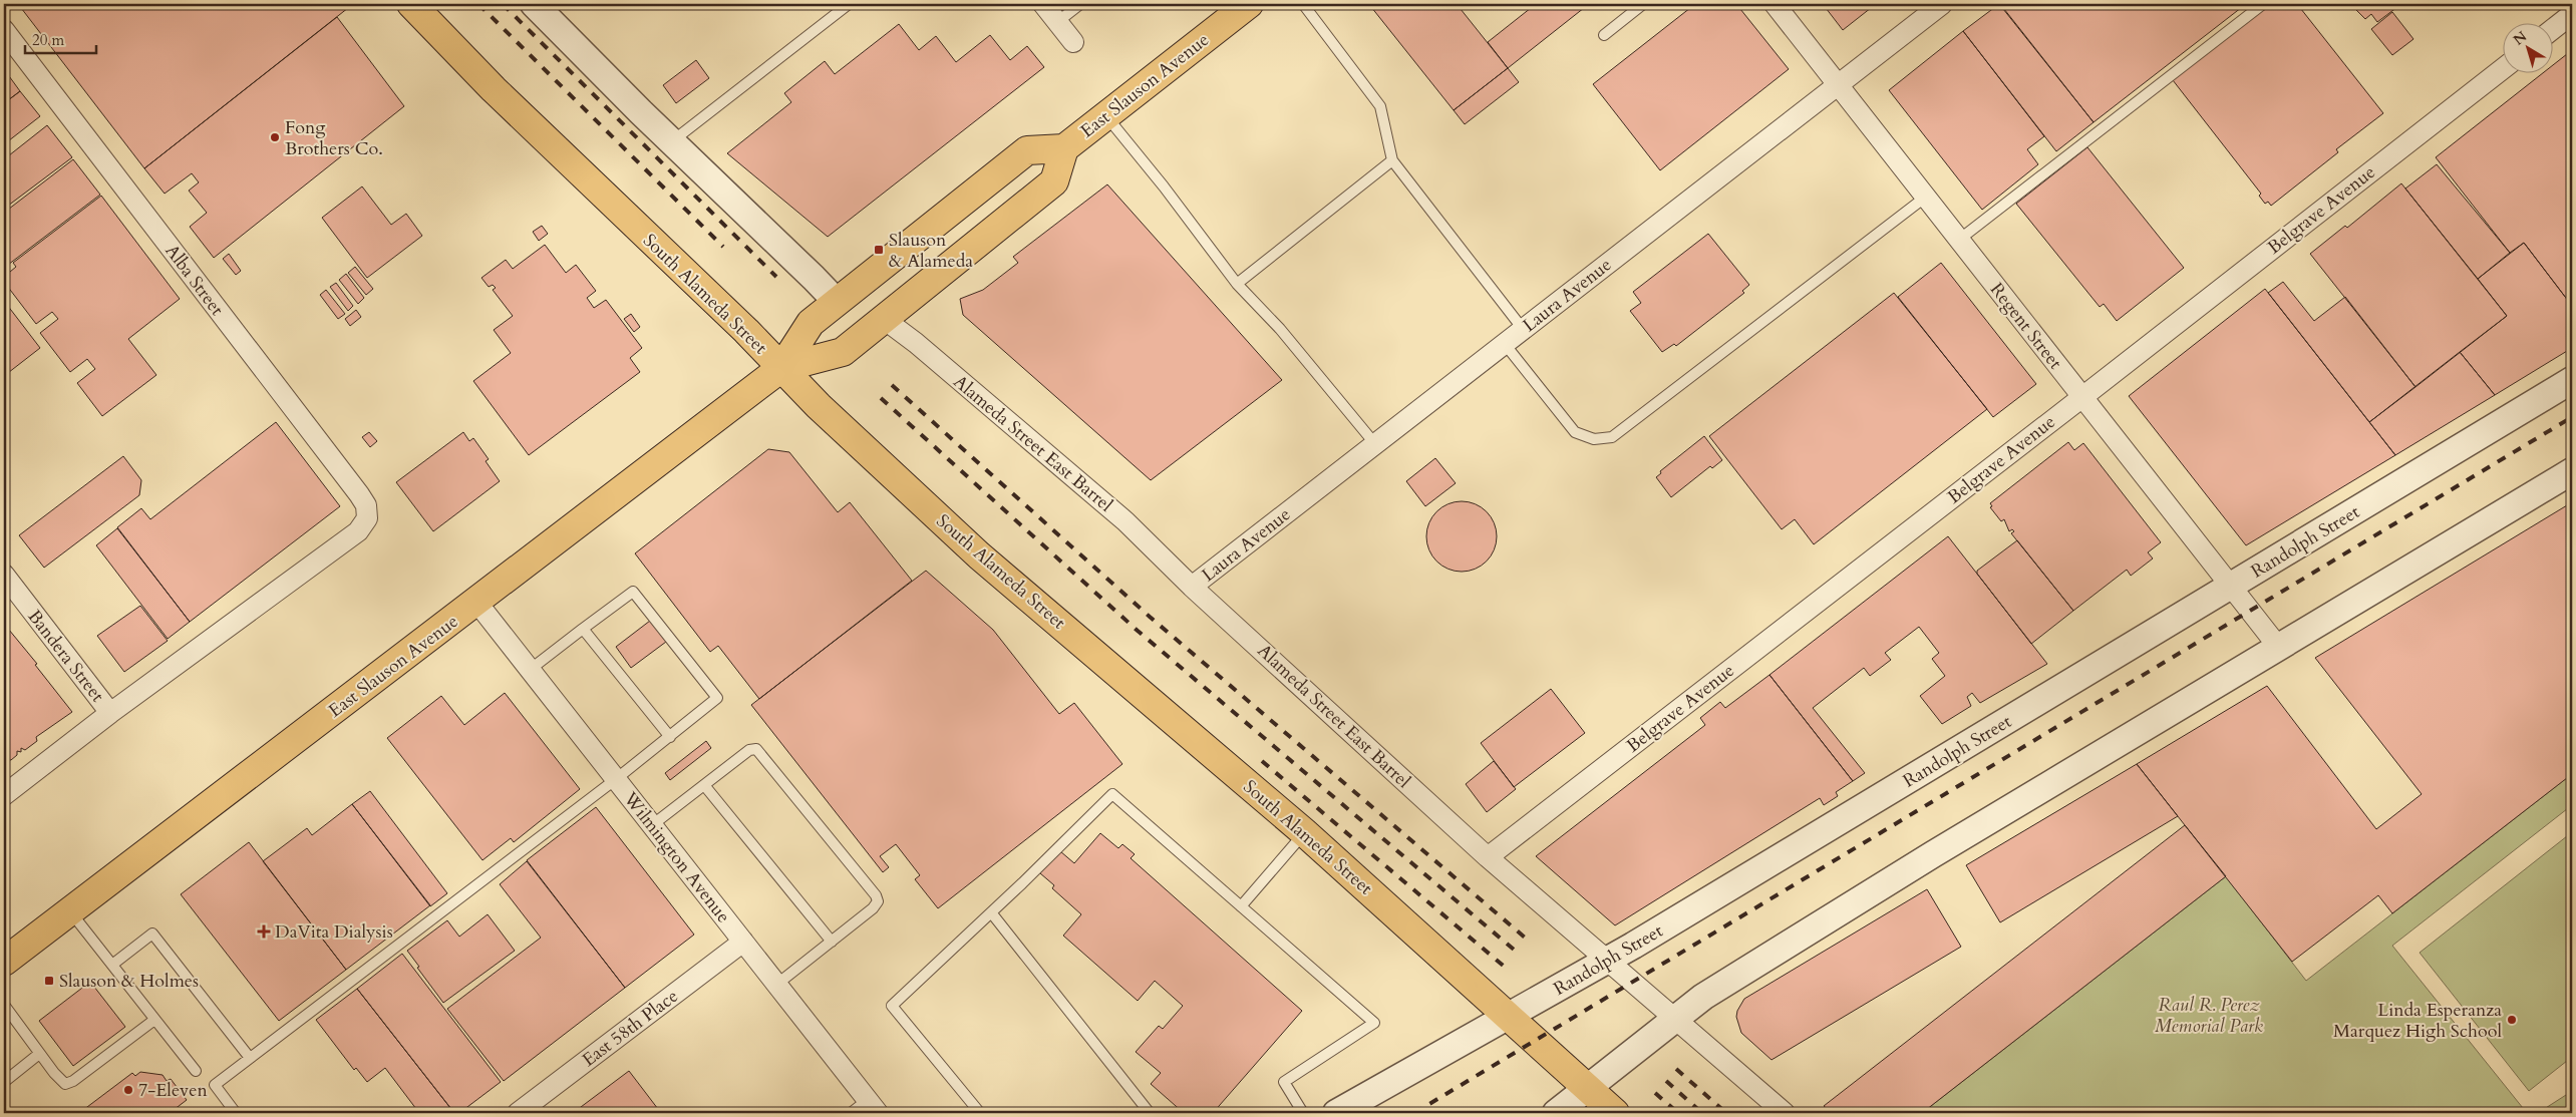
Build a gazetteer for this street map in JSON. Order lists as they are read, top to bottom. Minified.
{"streets":{"main road":["East Slauson Avenue","South Alameda Street"],"street":["Belgrave Avenue","Alba Street","Laura Avenue","Regent Street","Alameda Street East Barrel","Randolph Street","Bandera Street","Wilmington Avenue","East 58th Place"]},"crossings":[["East Slauson Avenue","South Alameda Street"],["East Slauson Avenue","Alameda Street East Barrel"],["East Slauson Avenue","Wilmington Avenue"],["Belgrave Avenue","Regent Street"],["Belgrave Avenue","Alameda Street East Barrel"],["Alba Street","Bandera Street"],["South Alameda Street","Randolph Street"],["Laura Avenue","Regent Street"],["Laura Avenue","Alameda Street East Barrel"],["Regent Street","Randolph Street"],["Alameda Street East Barrel","Randolph Street"],["Wilmington Avenue","East 58th Place"]],"parks":["Raul R. Perez Memorial Park"],"places":{"other":["Fong Brothers Co.","Linda Esperanza Marquez High School","7-Eleven"],"transit":["Slauson & Alameda","Slauson & Holmes"],"health":["DaVita Dialysis"]},"scale_bar":"20 m","north":"top left"}
